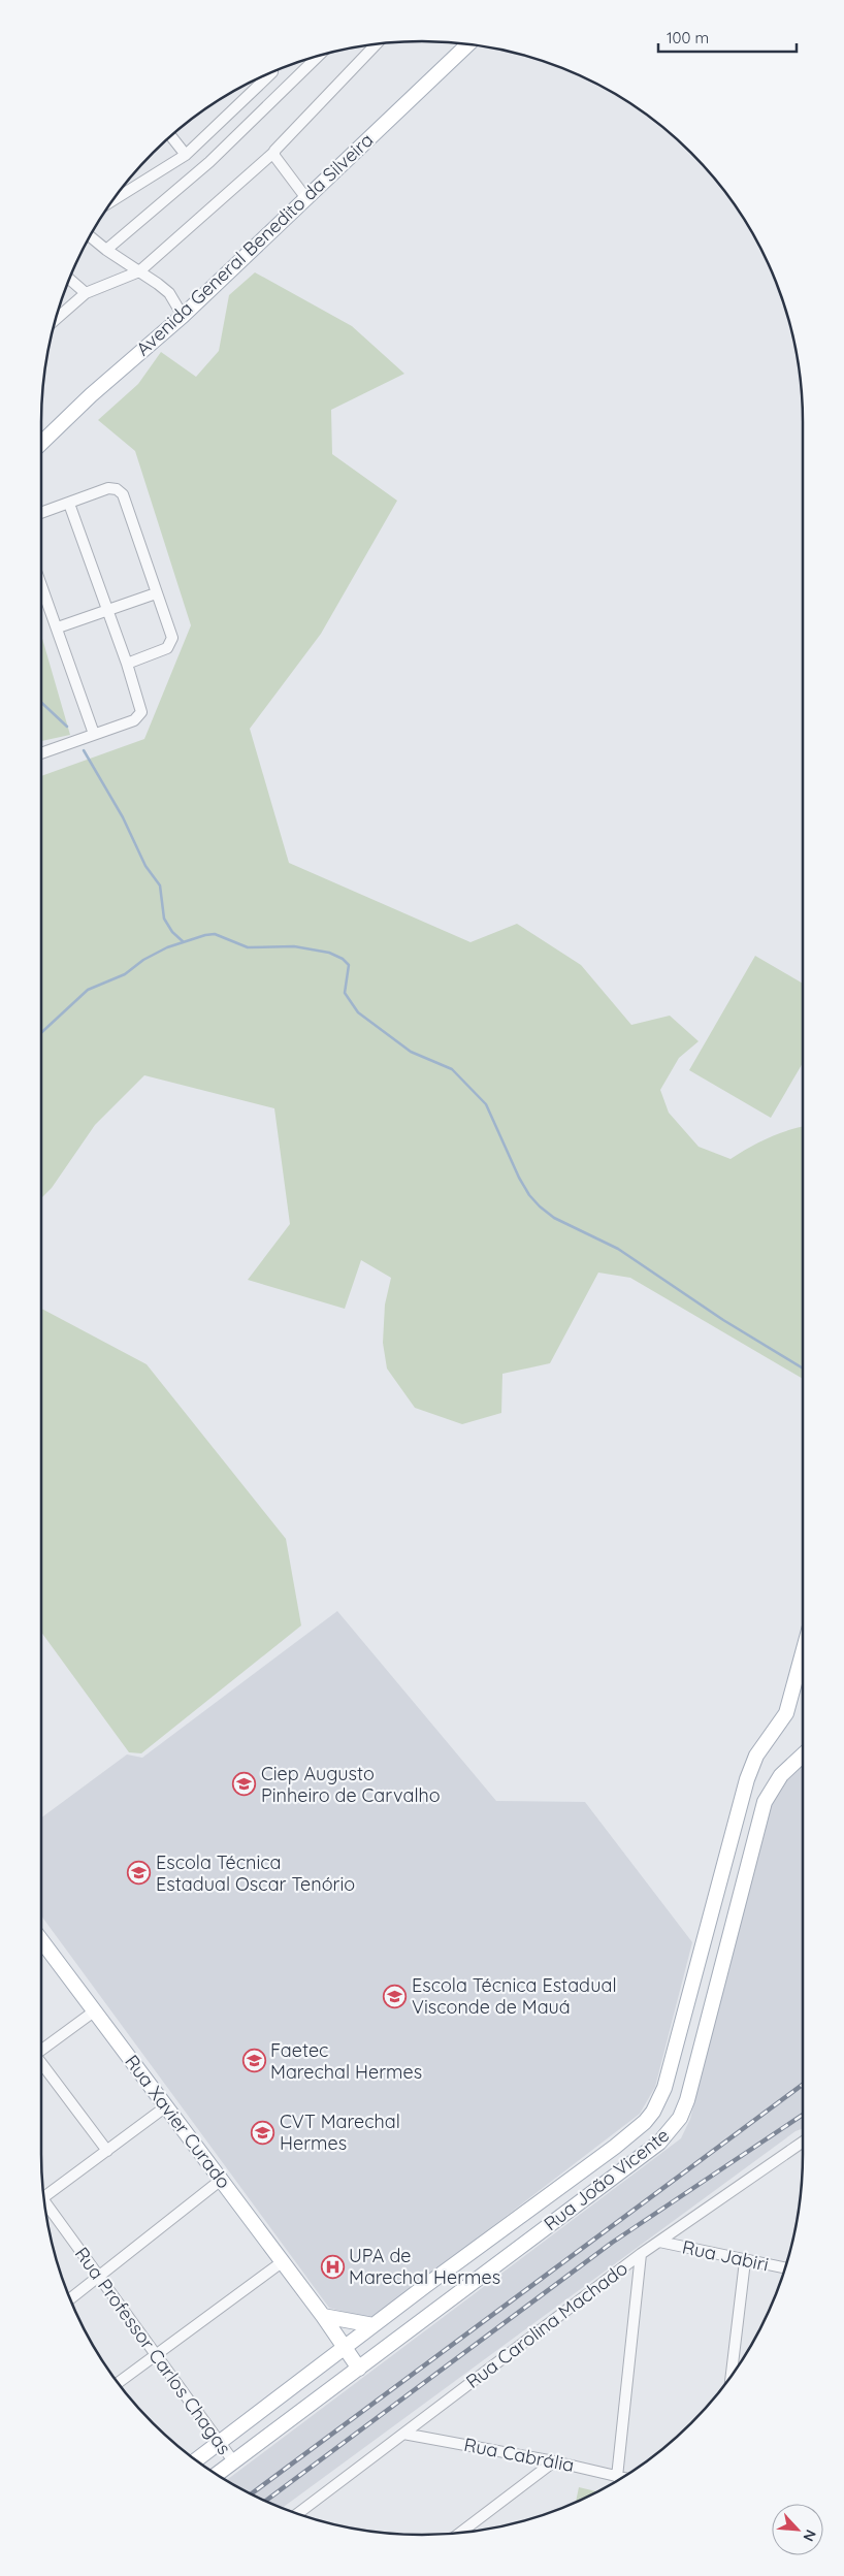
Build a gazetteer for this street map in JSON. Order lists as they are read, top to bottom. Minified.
{"streets":{"main road":["Avenida General Benedito da Silveira","Rua Xavier Curado","Rua João Vicente"],"street":["Rua Jabiri","Rua Carolina Machado","Rua Professor Carlos Chagas","Rua Cabrália"]},"crossings":[["Rua Xavier Curado","Rua João Vicente"],["Rua João Vicente","Rua Professor Carlos Chagas"],["Rua Jabiri","Rua Carolina Machado"],["Rua Carolina Machado","Rua Cabrália"]],"places":{"school or university":["Ciep Augusto Pinheiro de Carvalho","Escola Técnica Estadual Oscar Tenório","Escola Técnica Estadual Visconde de Mauá","Faetec Marechal Hermes","CVT Marechal Hermes"],"hospital":["UPA de Marechal Hermes"]},"scale_bar":"100 m","north":"bottom right"}
